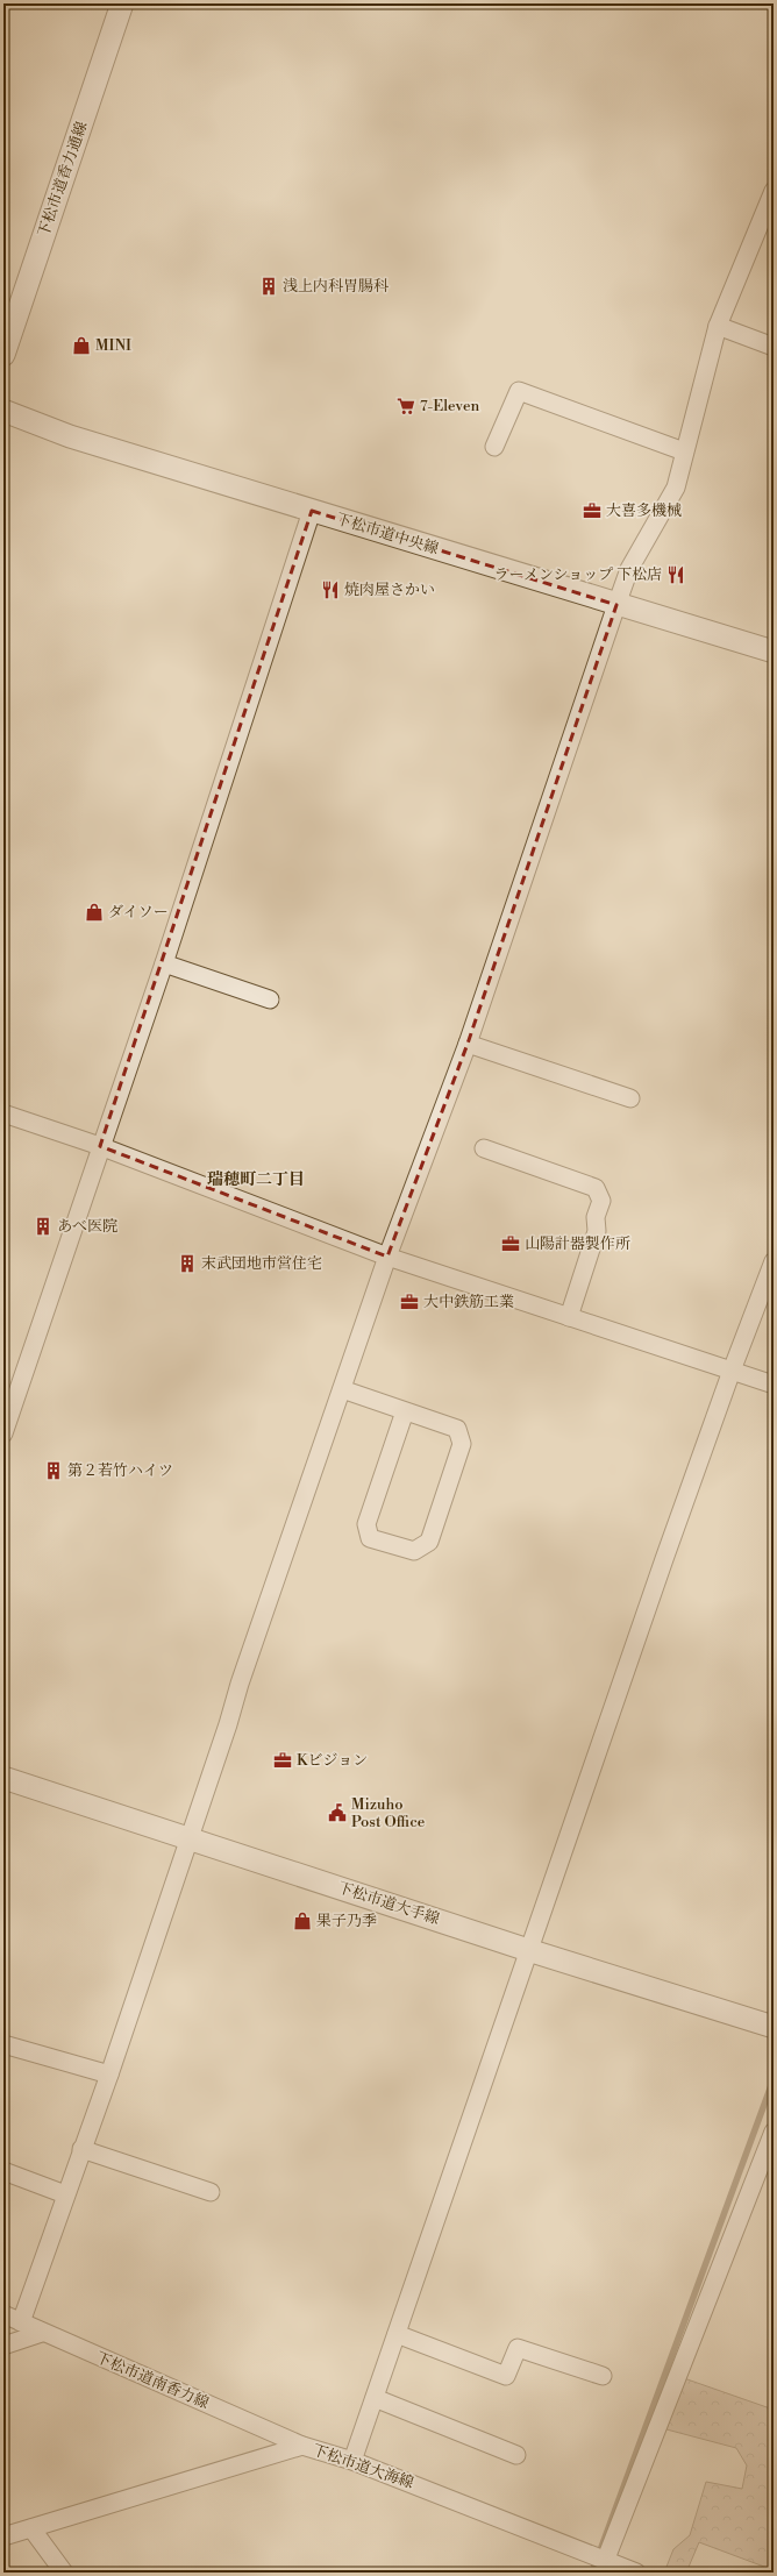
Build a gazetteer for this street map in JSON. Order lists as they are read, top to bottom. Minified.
{"streets":{"street":["下松市道香力通線","下松市道中央線","下松市道大手線","下松市道南香力線","下松市道大海線"]},"crossings":[["下松市道南香力線","下松市道大海線"]],"districts":["瑞穂町二丁目"],"places":{"building":["浅上内科胃腸科","あべ医院","末武団地市営住宅","第２若竹ハイツ"],"shop":["MINI","ダイソー","果子乃季"],"supermarket":["7-Eleven"],"office":["大喜多機械","山陽計器製作所","大中鉄筋工業","Kビジョン"],"restaurant":["ラーメンショップ 下松店","焼肉屋さかい"],"public building":["Mizuho Post Office"]}}
